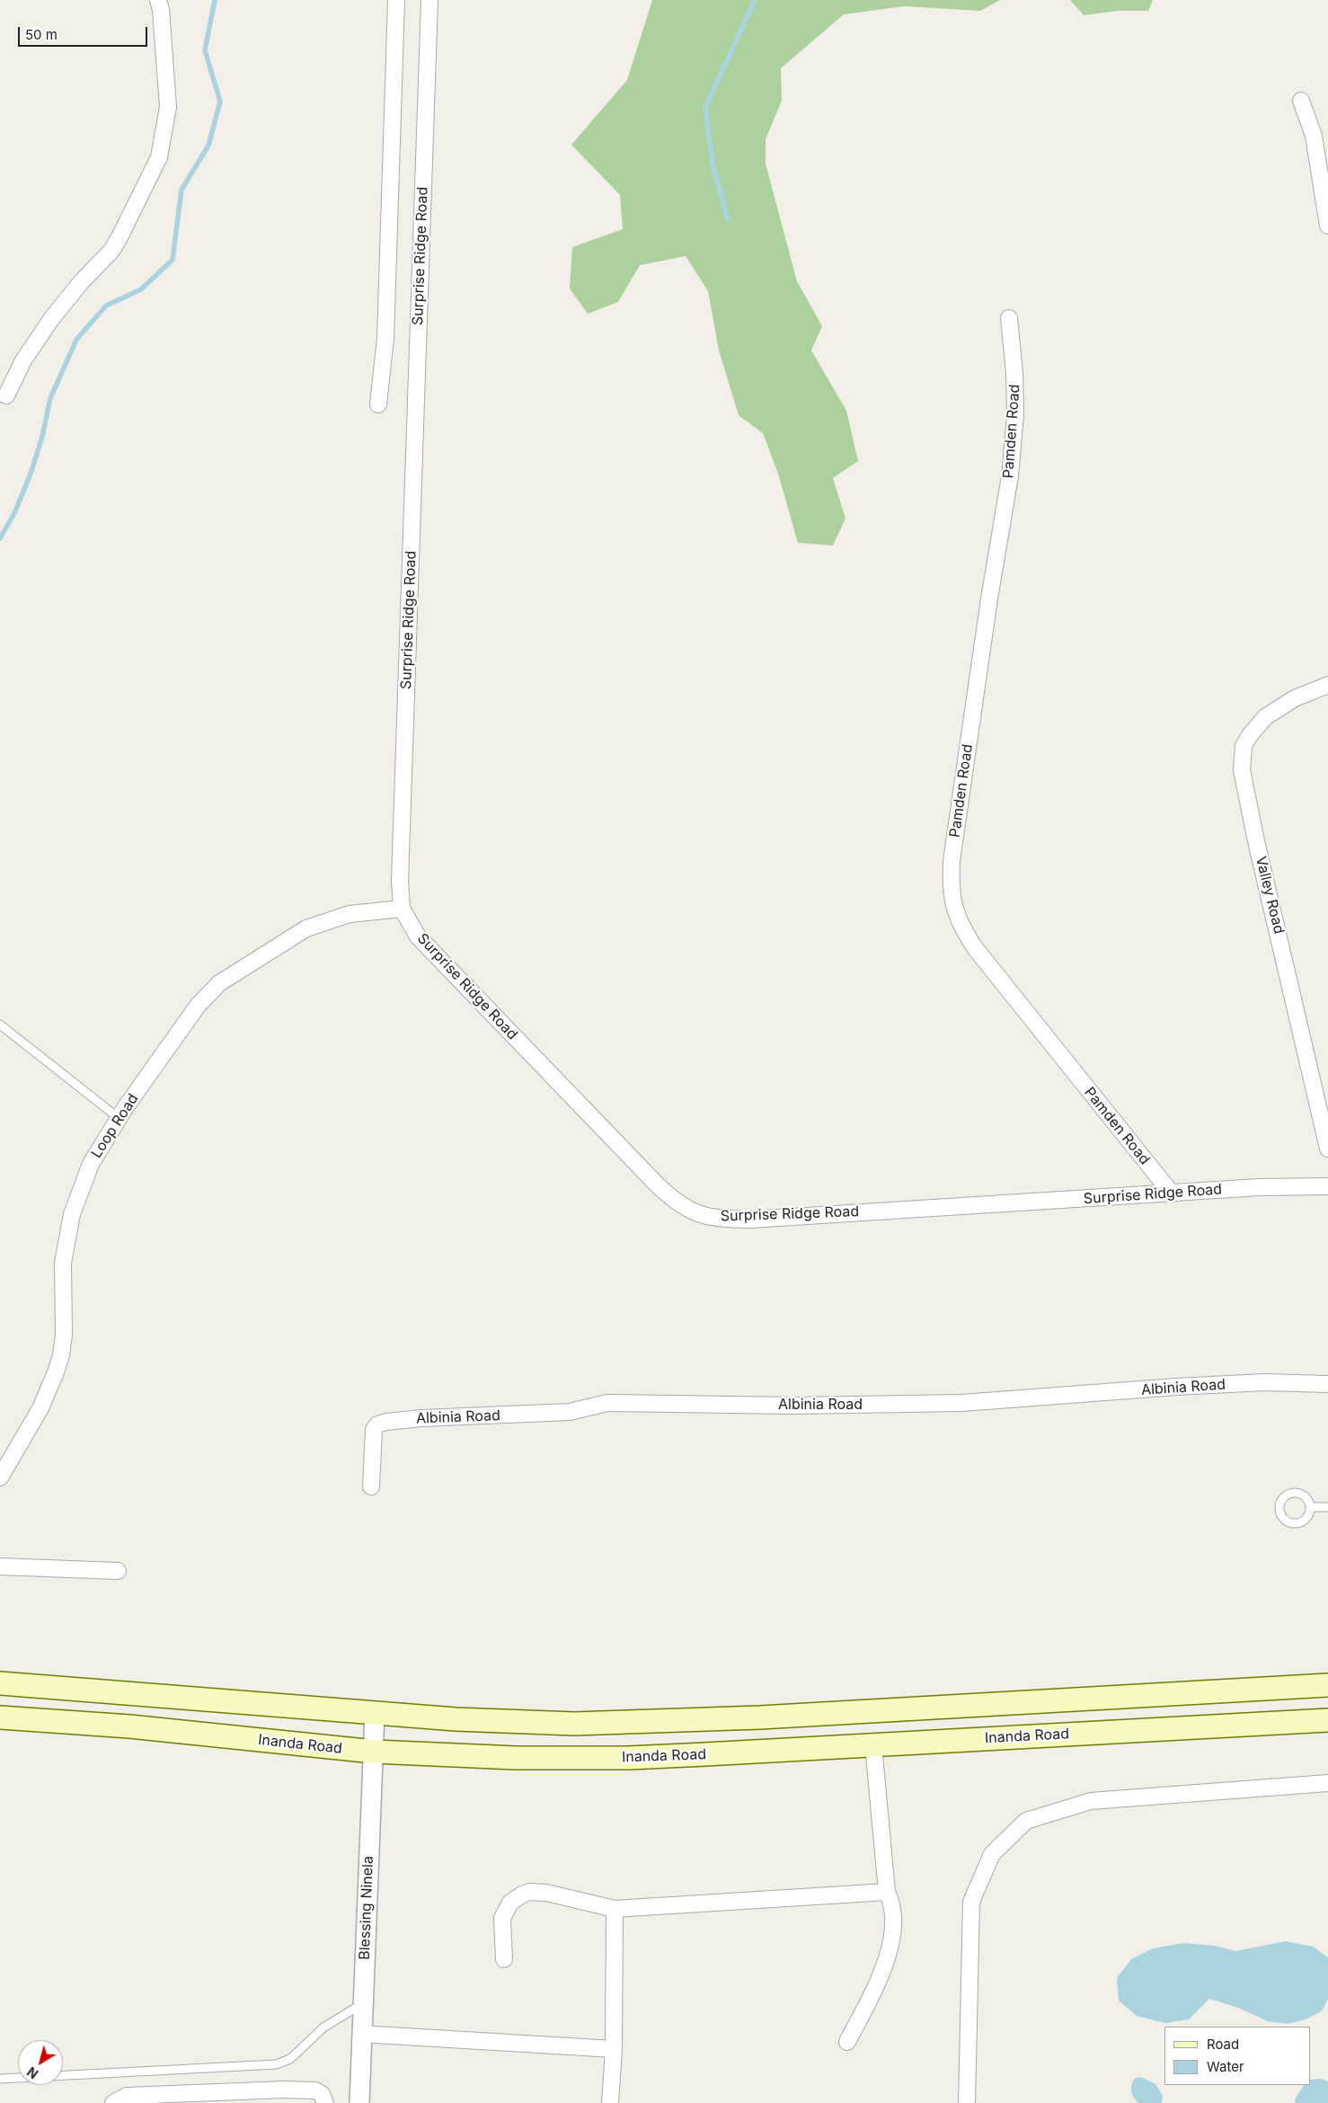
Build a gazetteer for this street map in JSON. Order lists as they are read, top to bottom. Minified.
{"streets":{"main road":["Inanda Road"],"street":["Surprise Ridge Road","Pamden Road","Valley Road","Loop Road","Albinia Road","Blessing Ninela"]},"crossings":[["Surprise Ridge Road","Pamden Road"],["Surprise Ridge Road","Loop Road"],["Inanda Road","Blessing Ninela"]],"legend":["Road","Water"],"scale_bar":"50 m","north":"bottom left"}
